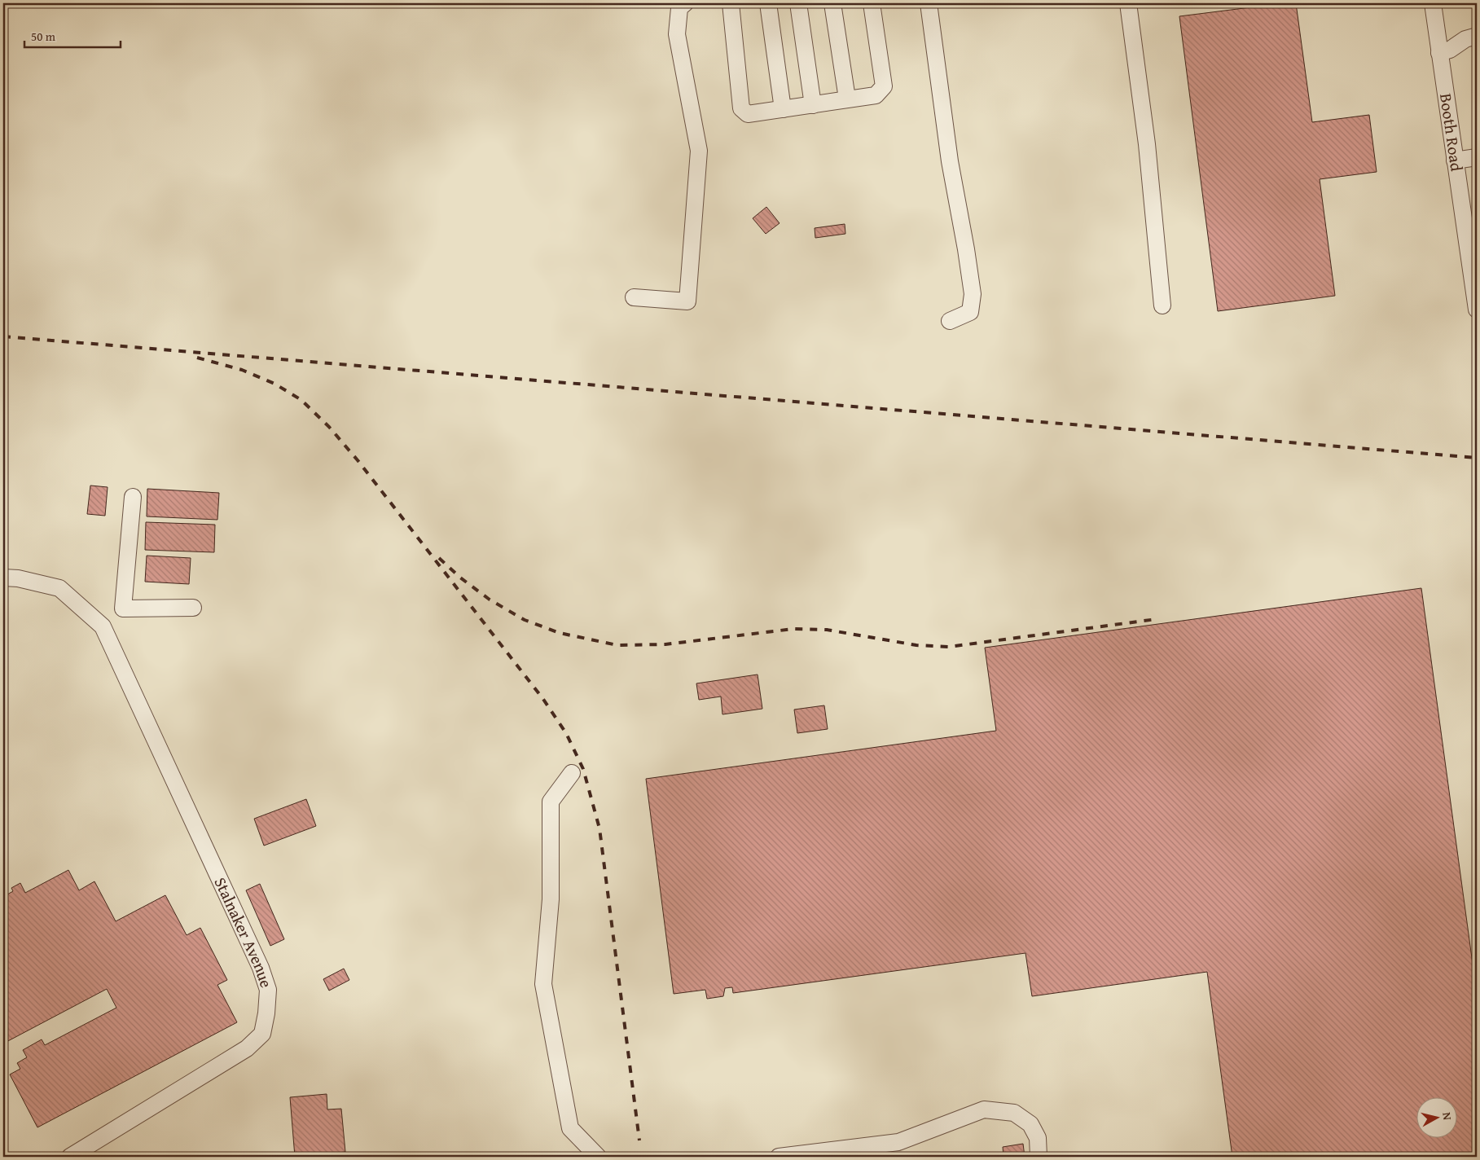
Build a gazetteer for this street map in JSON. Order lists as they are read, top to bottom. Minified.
{"streets":{"street":["Booth Road","Stalnaker Avenue"]},"scale_bar":"50 m","north":"right"}
